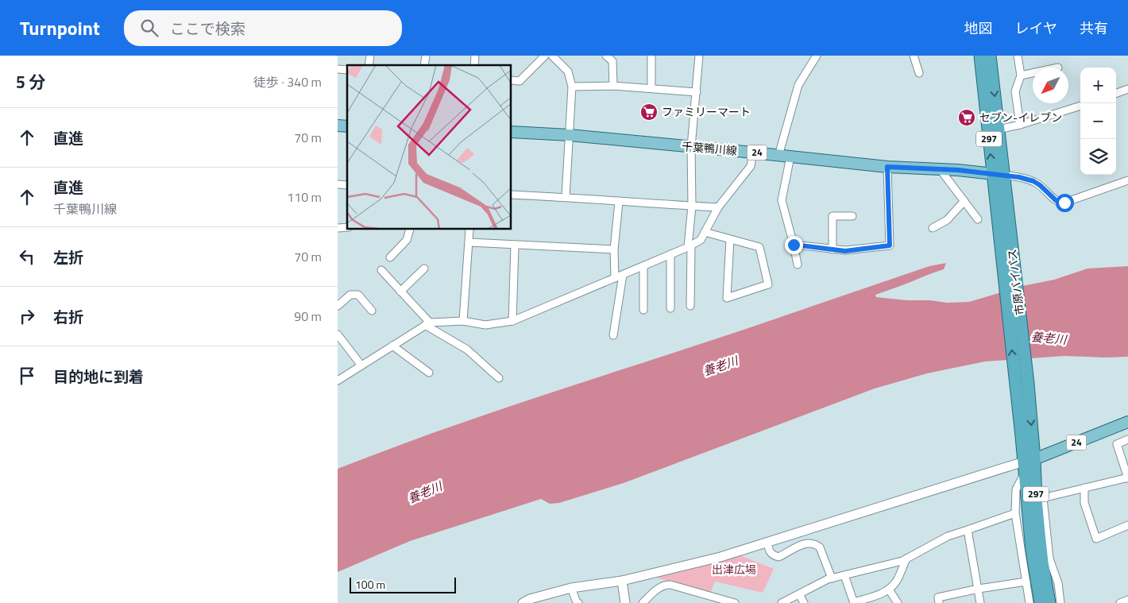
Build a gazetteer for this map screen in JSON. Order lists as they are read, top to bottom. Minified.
{"streets":{"highway":["297","市原バイパス"],"main road":["千葉鴨川線","24"]},"crossings":[["千葉鴨川線","市原バイパス"],["24","市原バイパス"]],"water":["養老川"],"parks":["出津広場"],"places":{"supermarket":["ファミリーマート","セブン-イレブン"]},"scale_bar":"100 m","north":"bottom left","page":{"header":"Turnpoint","search":"ここで検索","nav":["地図","レイヤ","共有"],"heading":["5 分","徒歩 · 340 m"],"map_buttons":["+","−"],"list":[["直進","70 m"],["直進","千葉鴨川線","110 m"],["左折","70 m"],["右折","90 m"],"目的地に到着"],"scale":"100 m"}}
